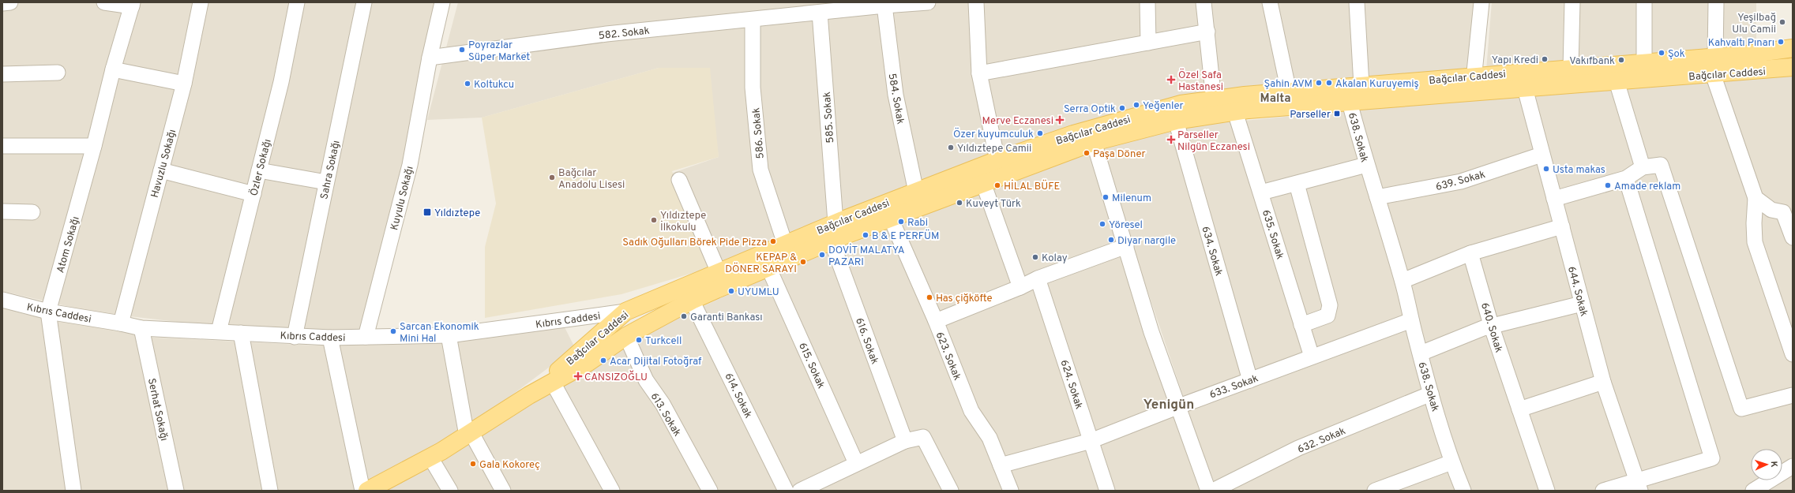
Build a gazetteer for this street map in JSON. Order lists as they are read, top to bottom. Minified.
{"streets":{"main road":["Bağcılar Caddesi"],"street":["582. Sokak","584. Sokak","585. Sokak","586. Sokak","638. Sokak","Havuzlu Sokağı","Özler Sokağı","Sahra Sokağı","639. Sokak","Kuyulu Sokağı","635. Sokak","Atom Sokağı","634. Sokak","644. Sokak","Kıbrıs Caddesi","640. Sokak","616. Sokak","623. Sokak","615. Sokak","624. Sokak","633. Sokak","614. Sokak","Serhat Sokağı","613. Sokak","632. Sokak"]},"crossings":[["582. Sokak","584. Sokak"],["582. Sokak","585. Sokak"],["582. Sokak","586. Sokak"],["582. Sokak","Kuyulu Sokağı"],["Bağcılar Caddesi","584. Sokak"],["Bağcılar Caddesi","585. Sokak"],["Bağcılar Caddesi","586. Sokak"],["Bağcılar Caddesi","638. Sokak"],["Bağcılar Caddesi","635. Sokak"],["Bağcılar Caddesi","634. Sokak"],["Bağcılar Caddesi","644. Sokak"],["Bağcılar Caddesi","Kıbrıs Caddesi"],["Bağcılar Caddesi","616. Sokak"],["Bağcılar Caddesi","623. Sokak"],["Bağcılar Caddesi","615. Sokak"],["Bağcılar Caddesi","614. Sokak"],["Bağcılar Caddesi","613. Sokak"],["638. Sokak","639. Sokak"],["638. Sokak","633. Sokak"],["638. Sokak","632. Sokak"],["Havuzlu Sokağı","Kıbrıs Caddesi"],["Özler Sokağı","Kıbrıs Caddesi"],["Sahra Sokağı","Kıbrıs Caddesi"],["639. Sokak","644. Sokak"],["Kuyulu Sokağı","Kıbrıs Caddesi"],["635. Sokak","633. Sokak"],["Atom Sokağı","Kıbrıs Caddesi"],["634. Sokak","633. Sokak"],["Kıbrıs Caddesi","Serhat Sokağı"],["623. Sokak","633. Sokak"],["624. Sokak","633. Sokak"]],"districts":["Malta","Yenigün"],"places":{"other":["Yeşilbağ Ulu Camii","Kahvaltı Pınarı","Poyrazlar Süper Market","Şok","Yapı Kredi","Vakıfbank","Şahin AVM","Akalan Kuruyemiş","Koltukcu","Yeğenler","Serra Optik","Özer kuyumculuk","Yıldıztepe Camii","Paşa Döner","Usta makas","Bağcılar Anadolu Lisesi","HİLAL BÜFE","Amade reklam","Milenum","Kuveyt Türk","Yıldıztepe İlkokulu","Rabi","Yöresel","B & E PERFÜM","Diyar nargile","Sadık Oğulları Börek Pide Pizza","DOVİT MALATYA PAZARI","Kolay","KEPAP & DÖNER SARAYI","UYUMLU","Has çiğköfte","Garanti Bankası","Sarcan Ekonomik Mini Hal","Turkcell","Acar Dijital Fotoğraf","Gala Kokoreç"],"health":["Özel Safa Hastanesi","Merve Eczanesi","Parseller Nilgün Eczanesi","CANSIZOĞLU"],"transit":["Parseller","Yıldıztepe"]},"north":"right"}
